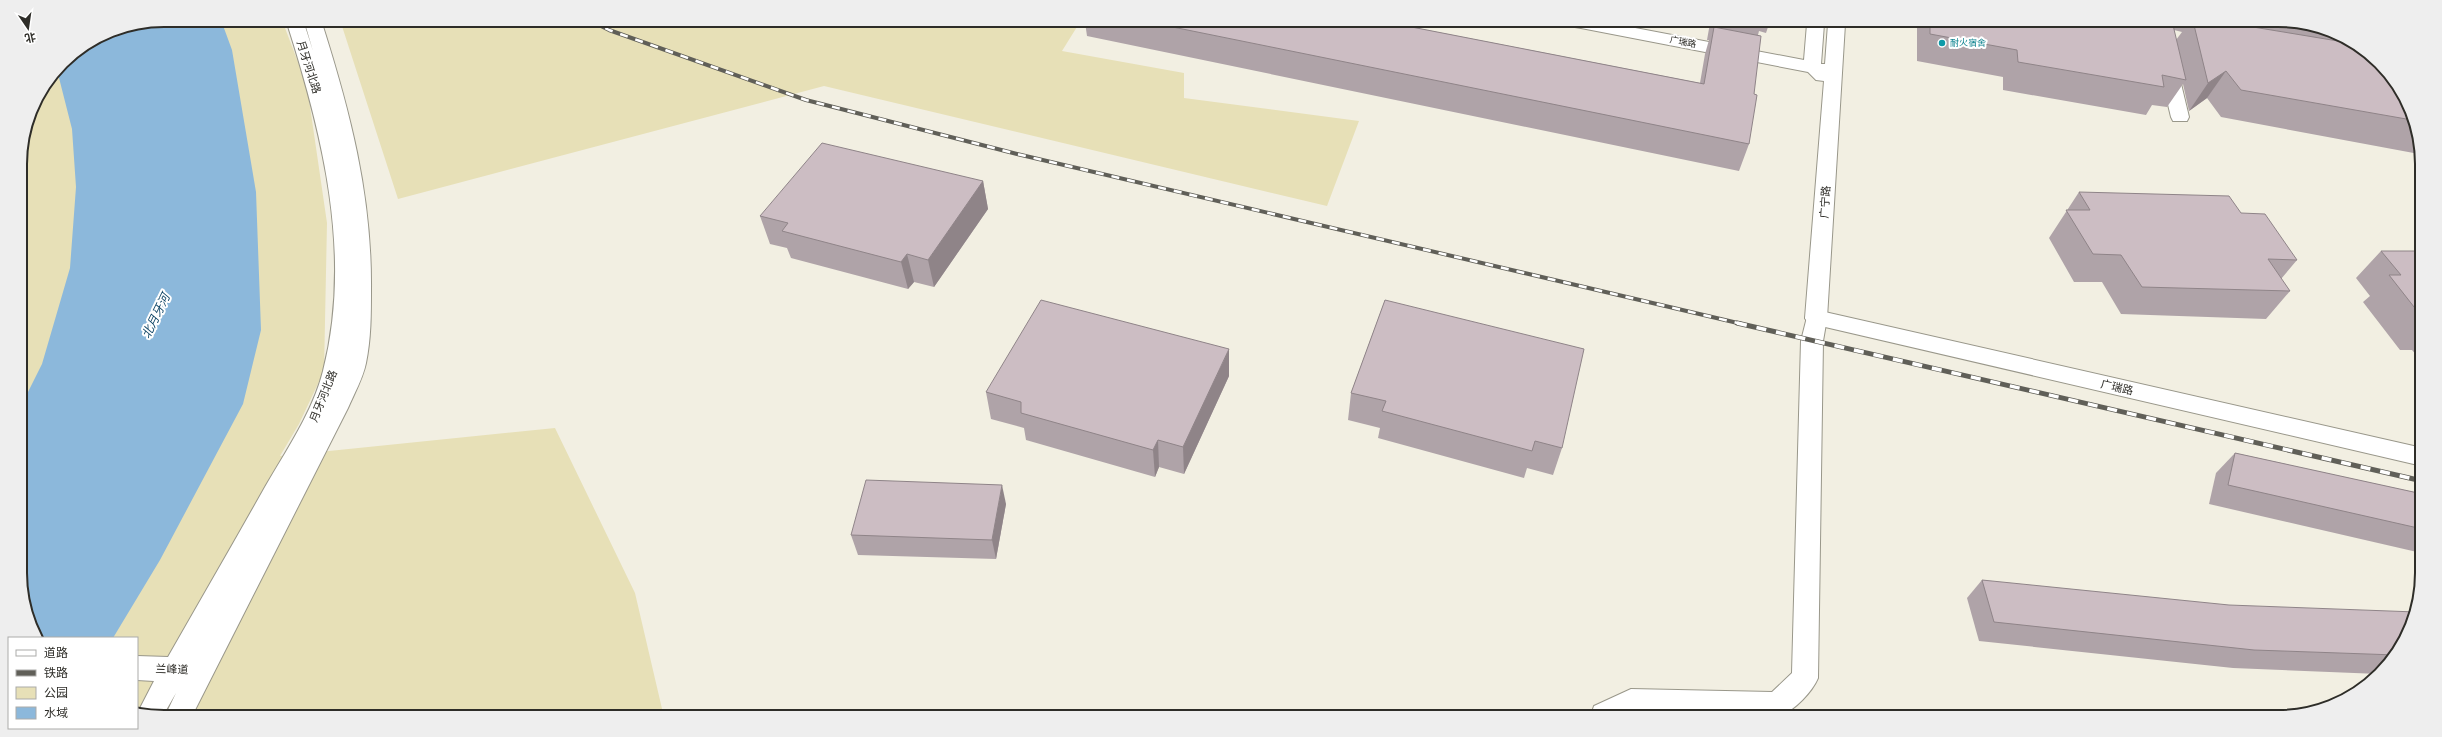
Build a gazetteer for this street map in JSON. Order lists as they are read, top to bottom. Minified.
{"streets":{"street":["广瑞路","月牙河北路","广宁路","兰峰道"]},"crossings":[["广瑞路","广宁路"],["月牙河北路","兰峰道"]],"water":["北月牙河"],"places":["耐火宿舍"],"legend":["道路","铁路","公园","水域"],"north":"bottom"}
